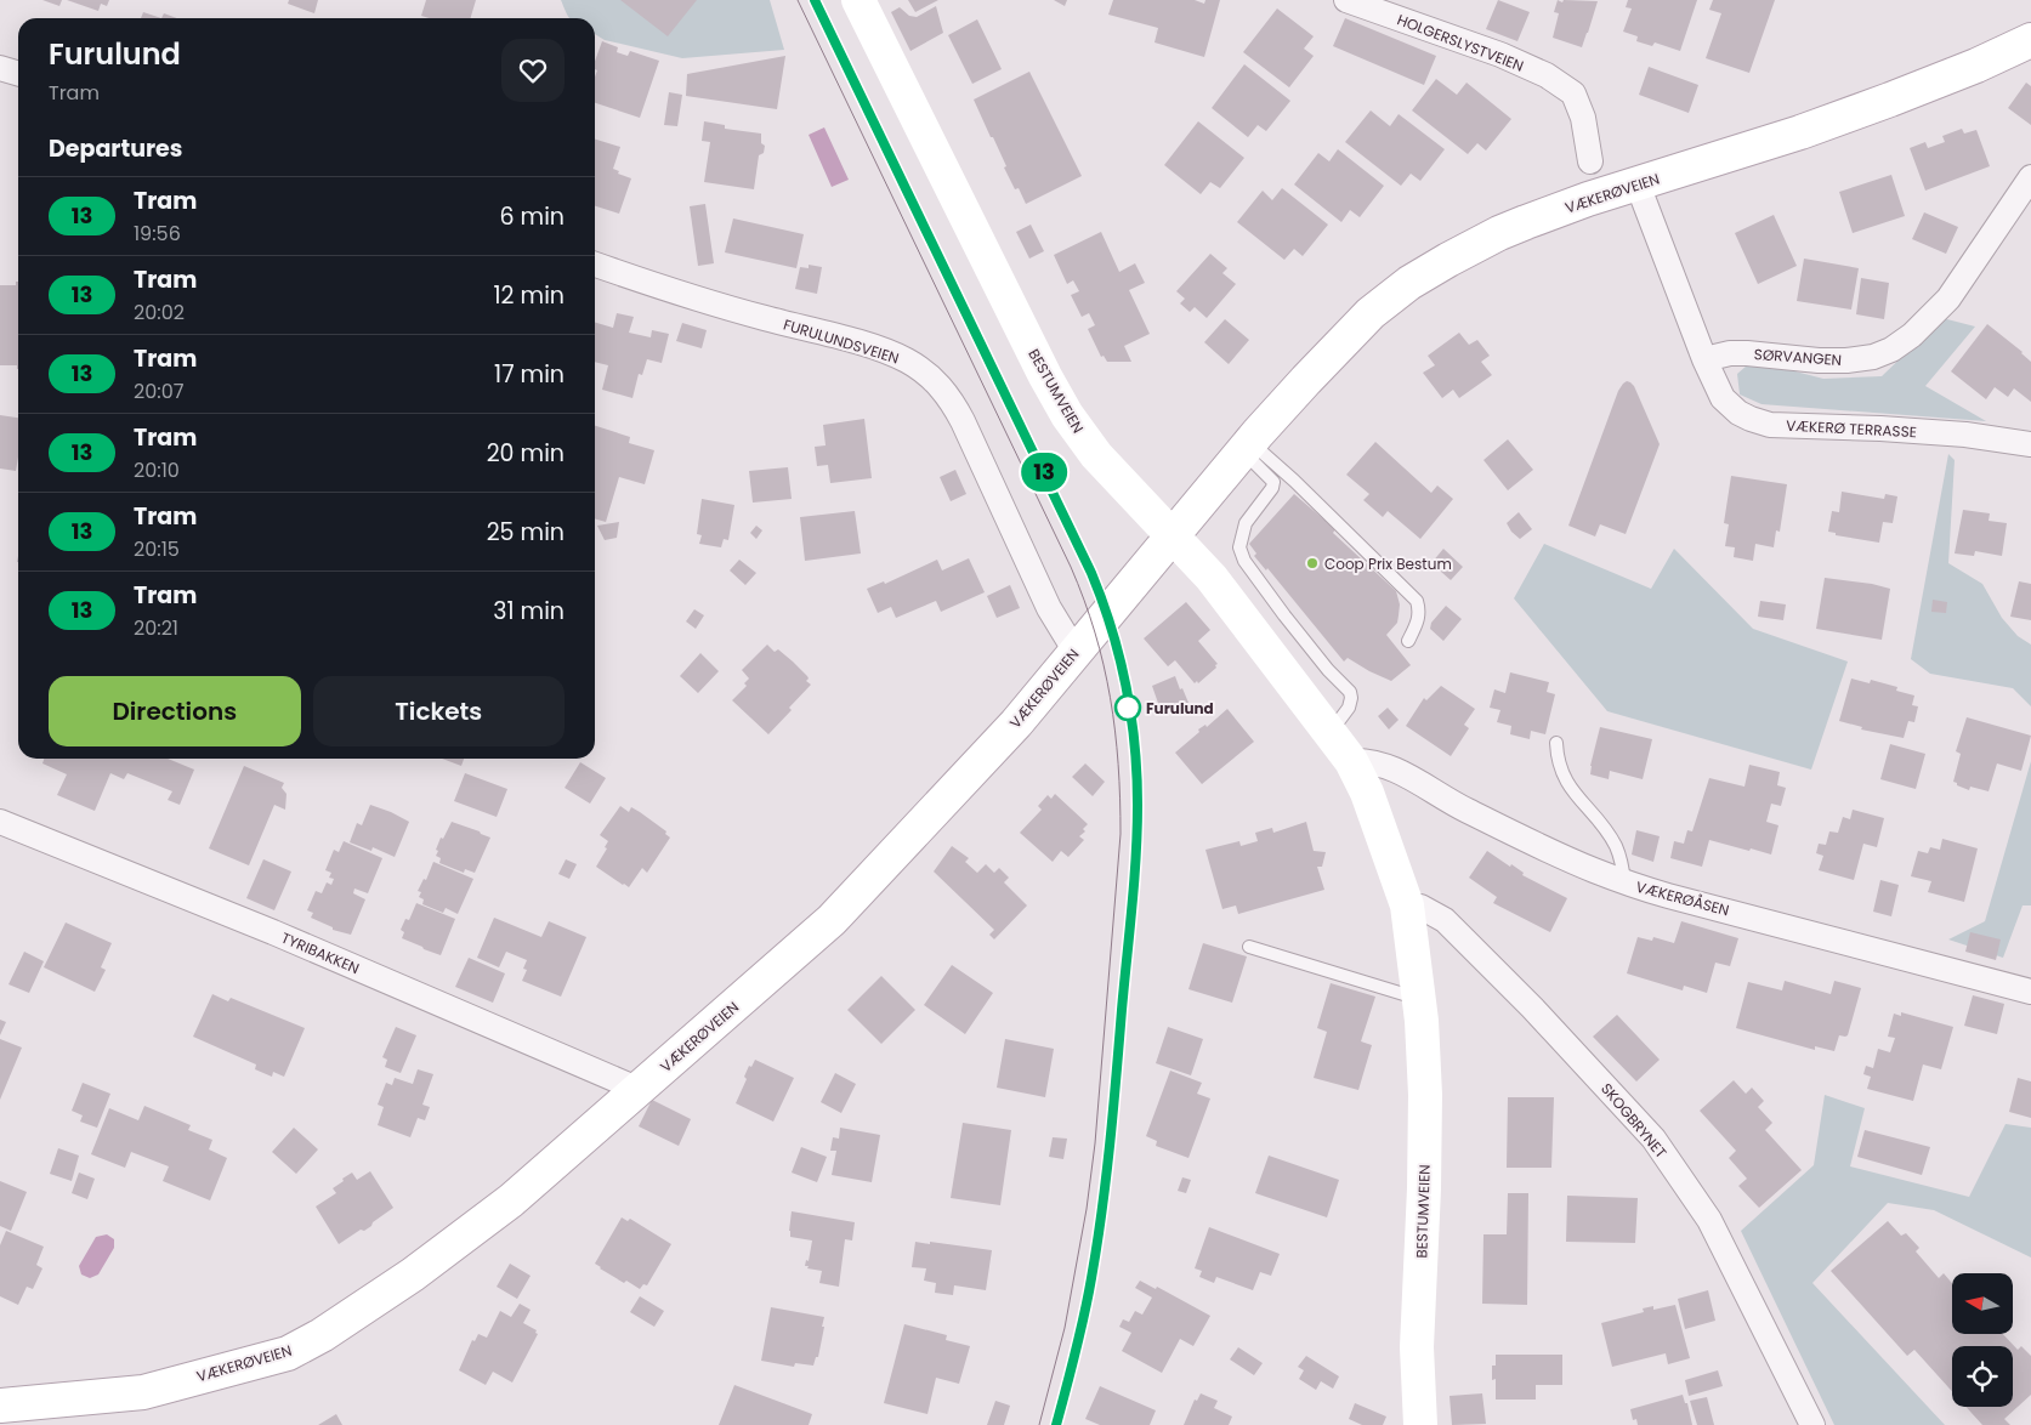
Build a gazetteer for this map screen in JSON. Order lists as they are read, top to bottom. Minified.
{"streets":{"main road":["VÆKERØVEIEN","BESTUMVEIEN"],"street":["HOLGERSLYSTVEIEN","FURULUNDSVEIEN","SØRVANGEN","VÆKERØ TERRASSE","VÆKERØÅSEN","TYRIBAKKEN","SKOGBRYNET"]},"crossings":[["VÆKERØVEIEN","FURULUNDSVEIEN"],["VÆKERØVEIEN","BESTUMVEIEN"],["VÆKERØVEIEN","TYRIBAKKEN"],["SØRVANGEN","VÆKERØ TERRASSE"],["BESTUMVEIEN","VÆKERØÅSEN"],["BESTUMVEIEN","SKOGBRYNET"]],"places":["Coop Prix Bestum","Furulund"],"lines":["tram line 13"],"north":"left","page":{"on_map":"13","heading":[["Furulund","Tram"],"Departures"],"list":[{"mark":"13","name":"Tram","note":"19:56","value":"6 min"},{"mark":"13","name":"Tram","note":"20:02","value":"12 min"},{"mark":"13","name":"Tram","note":"20:07","value":"17 min"},{"mark":"13","name":"Tram","note":"20:10","value":"20 min"},{"mark":"13","name":"Tram","note":"20:15","value":"25 min"},{"mark":"13","name":"Tram","note":"20:21","value":"31 min"}],"buttons":["Directions","Tickets"]}}
